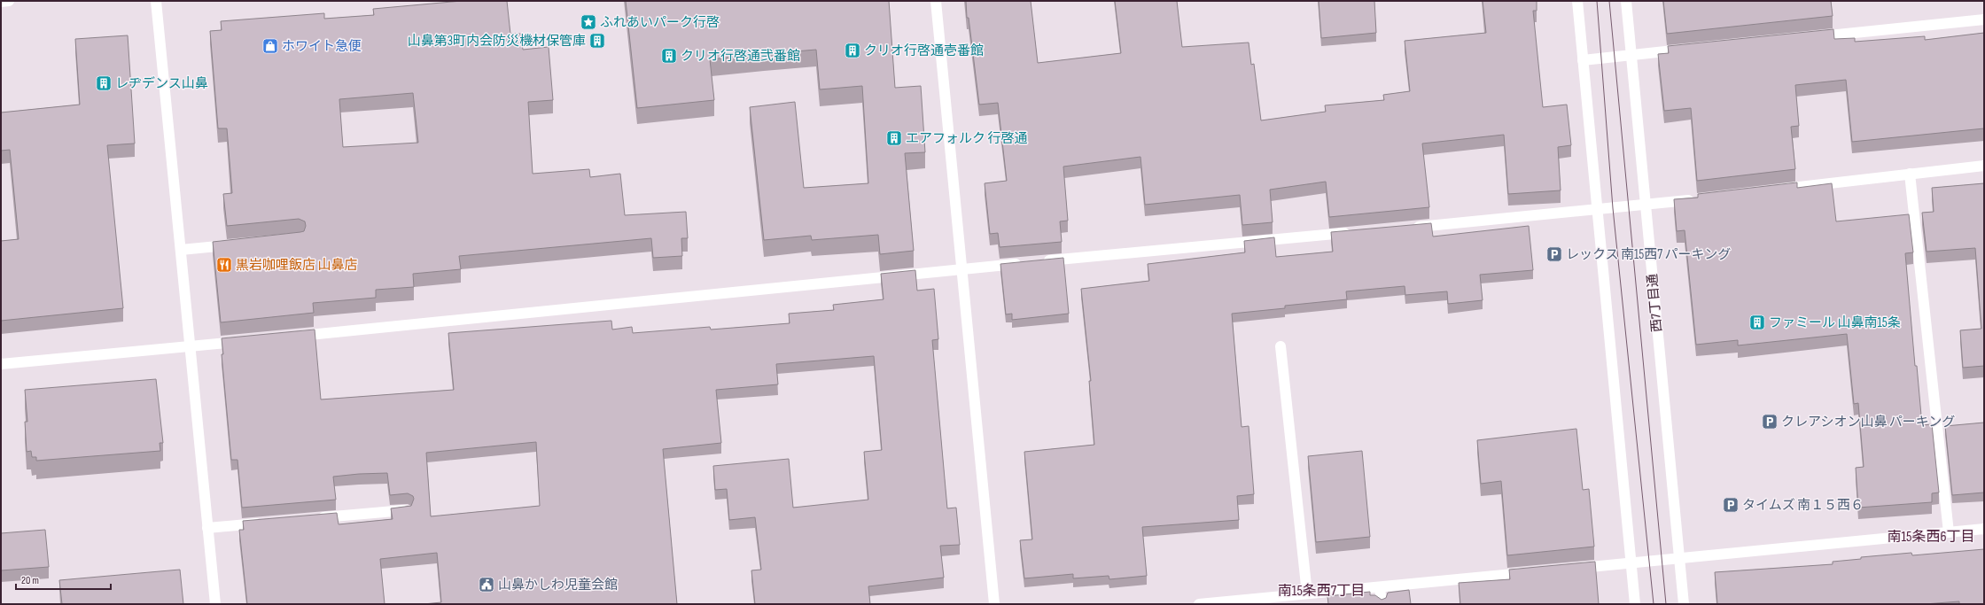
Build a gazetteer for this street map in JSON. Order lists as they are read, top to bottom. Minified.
{"streets":{"street":["西7丁目通"]},"districts":["南15条西6丁目","南15条西7丁目"],"places":{"place":["ふれあいパーク行啓"],"building":["山鼻第3町内会防災機材保管庫","クリオ行啓通壱番館","クリオ行啓通弐番館","レヂデンス山鼻","エアフォルク 行啓通","ファミール 山鼻南15条"],"shop":["ホワイト急便"],"parking":["レックス 南15西7 パーキング","クレアシオン山鼻 パーキング","タイムズ 南１５西６"],"restaurant":["黒岩咖哩飯店 山鼻店"],"public building":["山鼻かしわ児童会館"]},"scale_bar":"20 m"}
